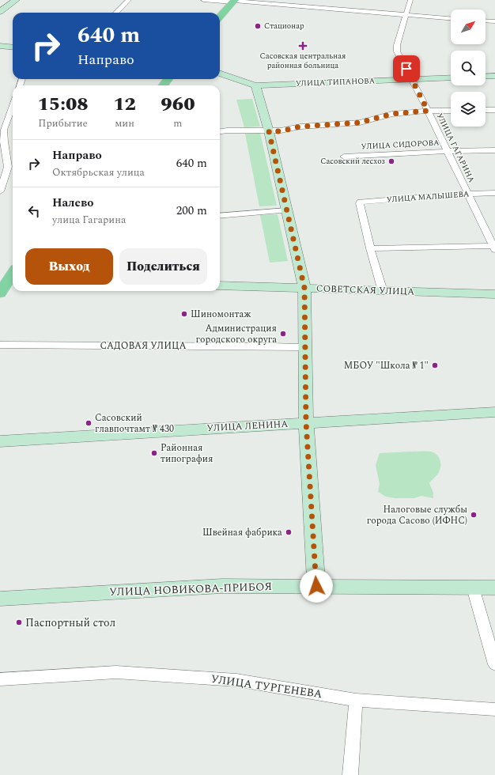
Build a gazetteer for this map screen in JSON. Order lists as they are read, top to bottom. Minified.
{"streets":{"street":["УЛИЦА ТИПАНОВА","УЛИЦА СИДОРОВА","УЛИЦА ГАГАРИНА","УЛИЦА МАЛЫШЕВА","СОВЕТСКАЯ УЛИЦА","САДОВАЯ УЛИЦА","УЛИЦА ЛЕНИНА","УЛИЦА НОВИКОВА-ПРИБОЯ","УЛИЦА ТУРГЕНЕВА"]},"crossings":[["УЛИЦА ТИПАНОВА","УЛИЦА ГАГАРИНА"],["УЛИЦА СИДОРОВА","УЛИЦА ГАГАРИНА"],["УЛИЦА ГАГАРИНА","УЛИЦА МАЛЫШЕВА"]],"places":{"other":["Стационар","Сасовский лесхоз","Шиномонтаж","Администрация городского округа","МБОУ \"Школа № 1\"","Сасовский главпочтамт № 430","Районная типография","Налоговые службы города Сасово (ИФНС)","Швейная фабрика","Паспортный стол"],"health":["Сасовская центральная районная больница"]},"north":"top right","page":{"turn":["640 m","Направо"],"eta":["15:08","Прибытие","12","мин","960","m"],"list":[{"name":"Направо","note":"Октябрьская улица","value":"640 m"},{"name":"Налево","note":"улица Гагарина","value":"200 m"}],"buttons":["Выход","Поделиться"]}}
